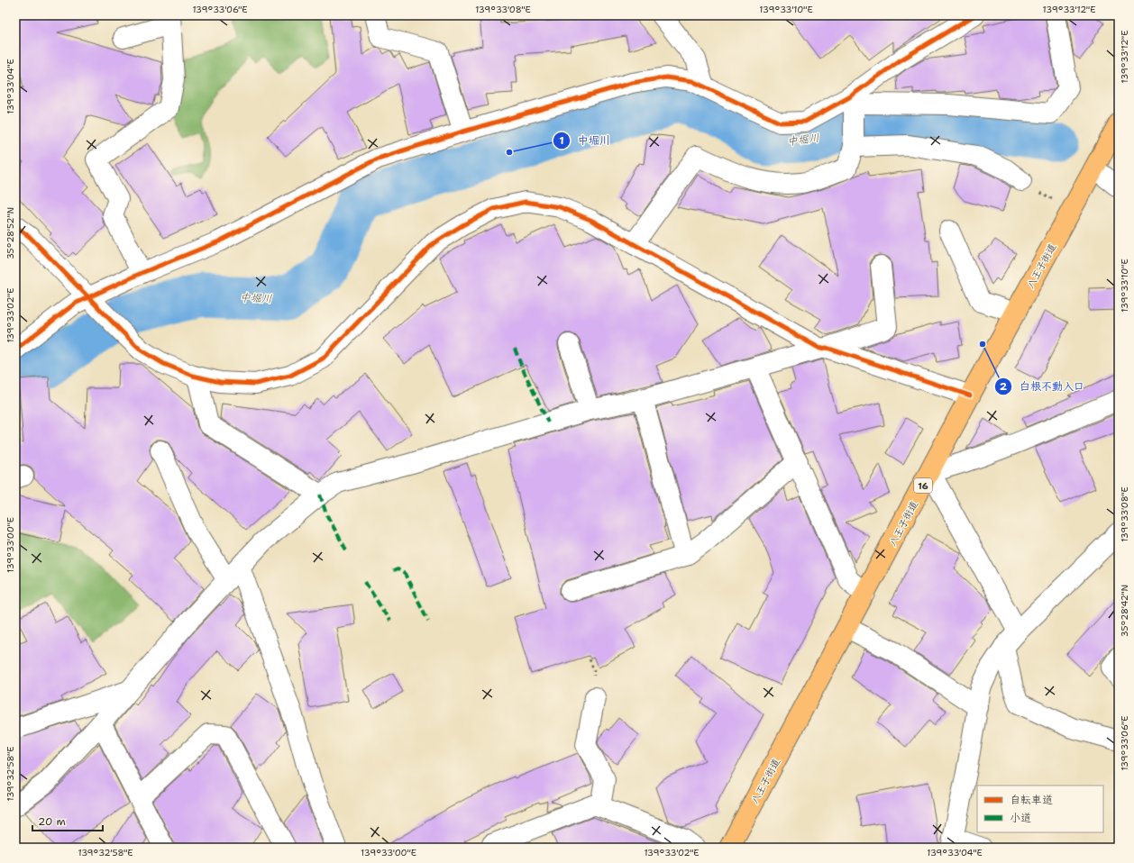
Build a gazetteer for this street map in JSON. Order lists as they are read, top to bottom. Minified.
{"streets":{"highway":["八王子街道","16"]},"water":["中堀川"],"places":["中堀川","白根不動入口"],"legend":["自転車道","小道"],"scale_bar":"20 m","coordinates":["139°33'06\"E","139°33'08\"E","139°33'10\"E","139°33'12\"E","139°33'04\"E","35°28'52\"N","139°33'02\"E","139°33'00\"E","35°28'42\"N","139°32'58\"E"]}
